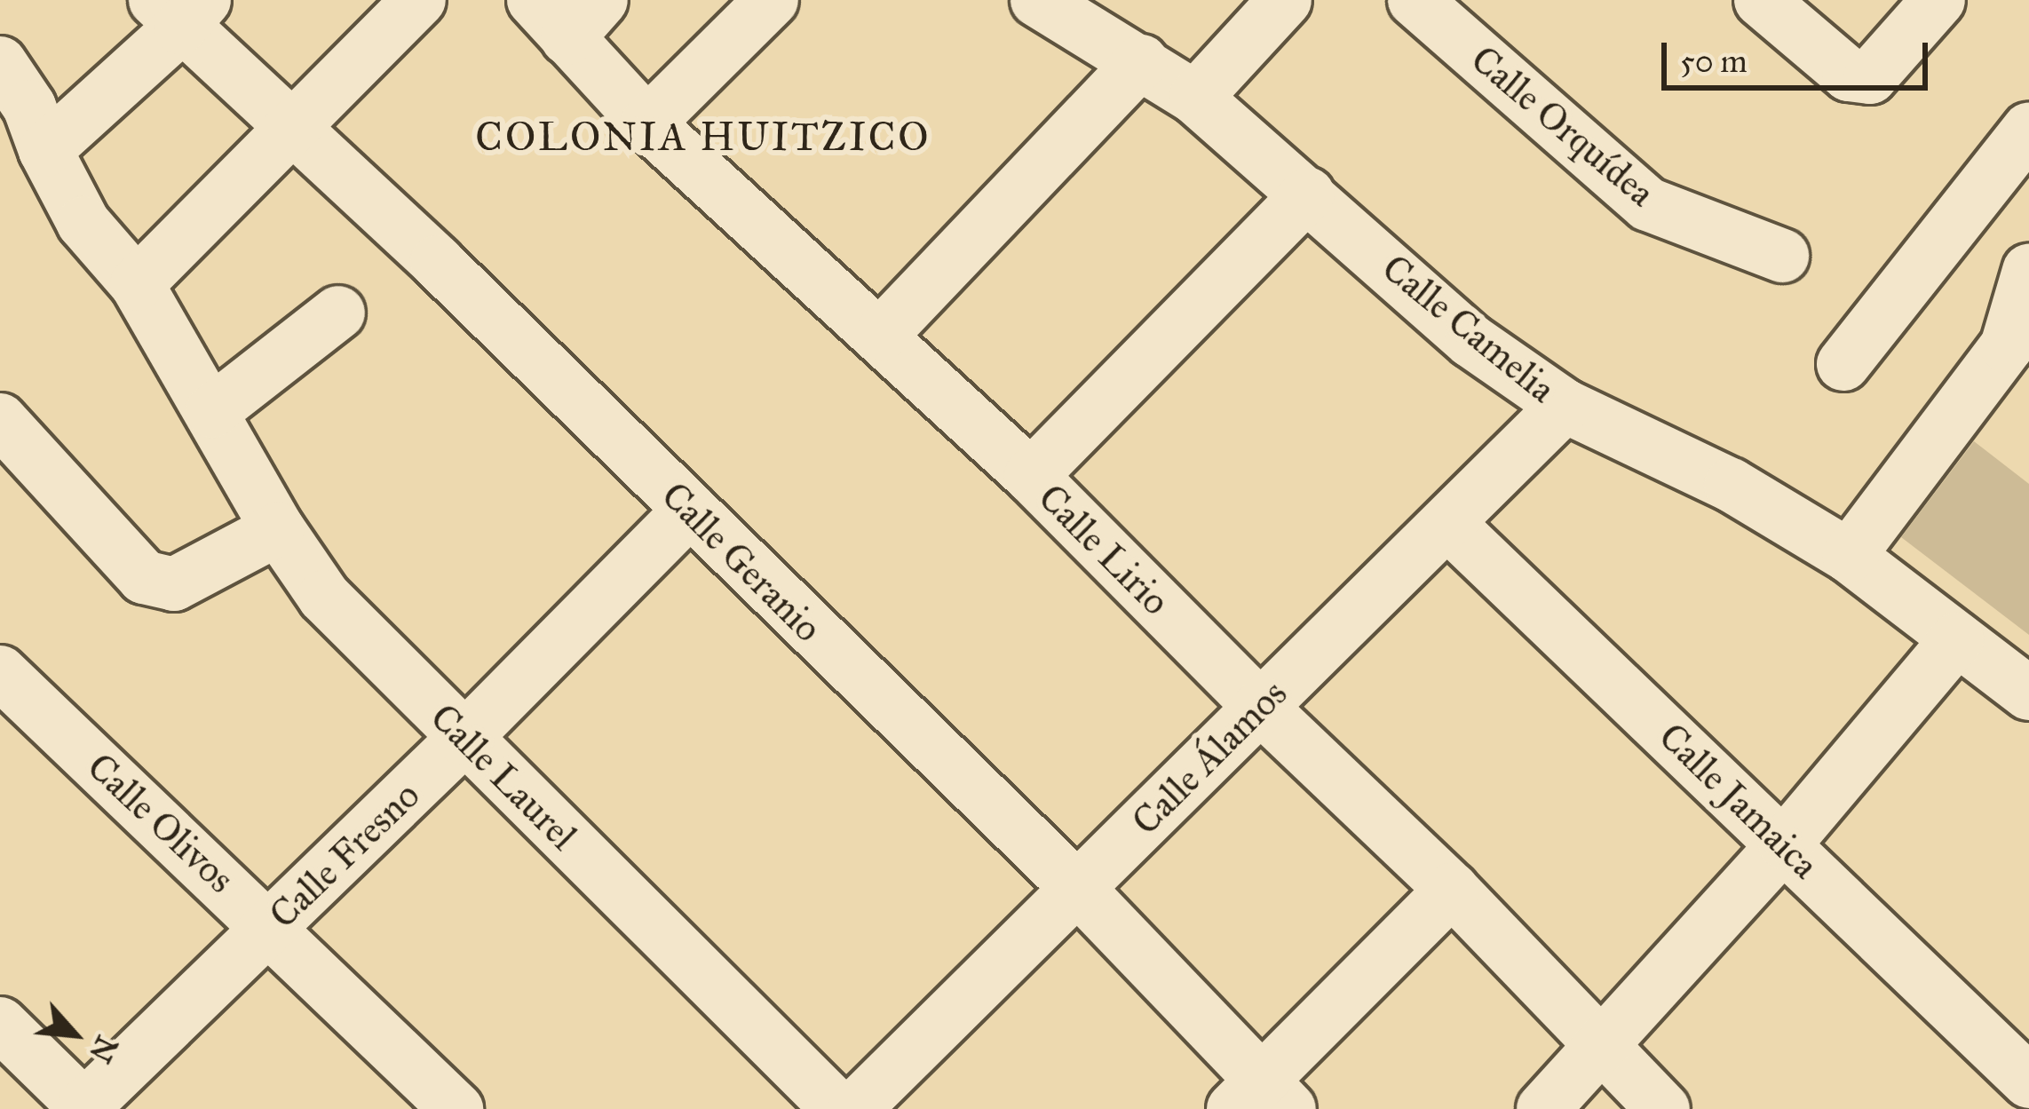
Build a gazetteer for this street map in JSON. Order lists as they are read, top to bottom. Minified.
{"streets":{"street":["Calle Orquídea","Calle Camelia","Calle Lirio","Calle Geranio","Calle Álamos","Calle Laurel","Calle Jamaica","Calle Olivos","Calle Fresno"]},"crossings":[["Calle Camelia","Calle Álamos"],["Calle Lirio","Calle Álamos"],["Calle Geranio","Calle Álamos"],["Calle Geranio","Calle Fresno"],["Calle Álamos","Calle Jamaica"],["Calle Laurel","Calle Fresno"],["Calle Olivos","Calle Fresno"]],"districts":["COLONIA HUITZICO"],"scale_bar":"50 m","north":"bottom right"}
